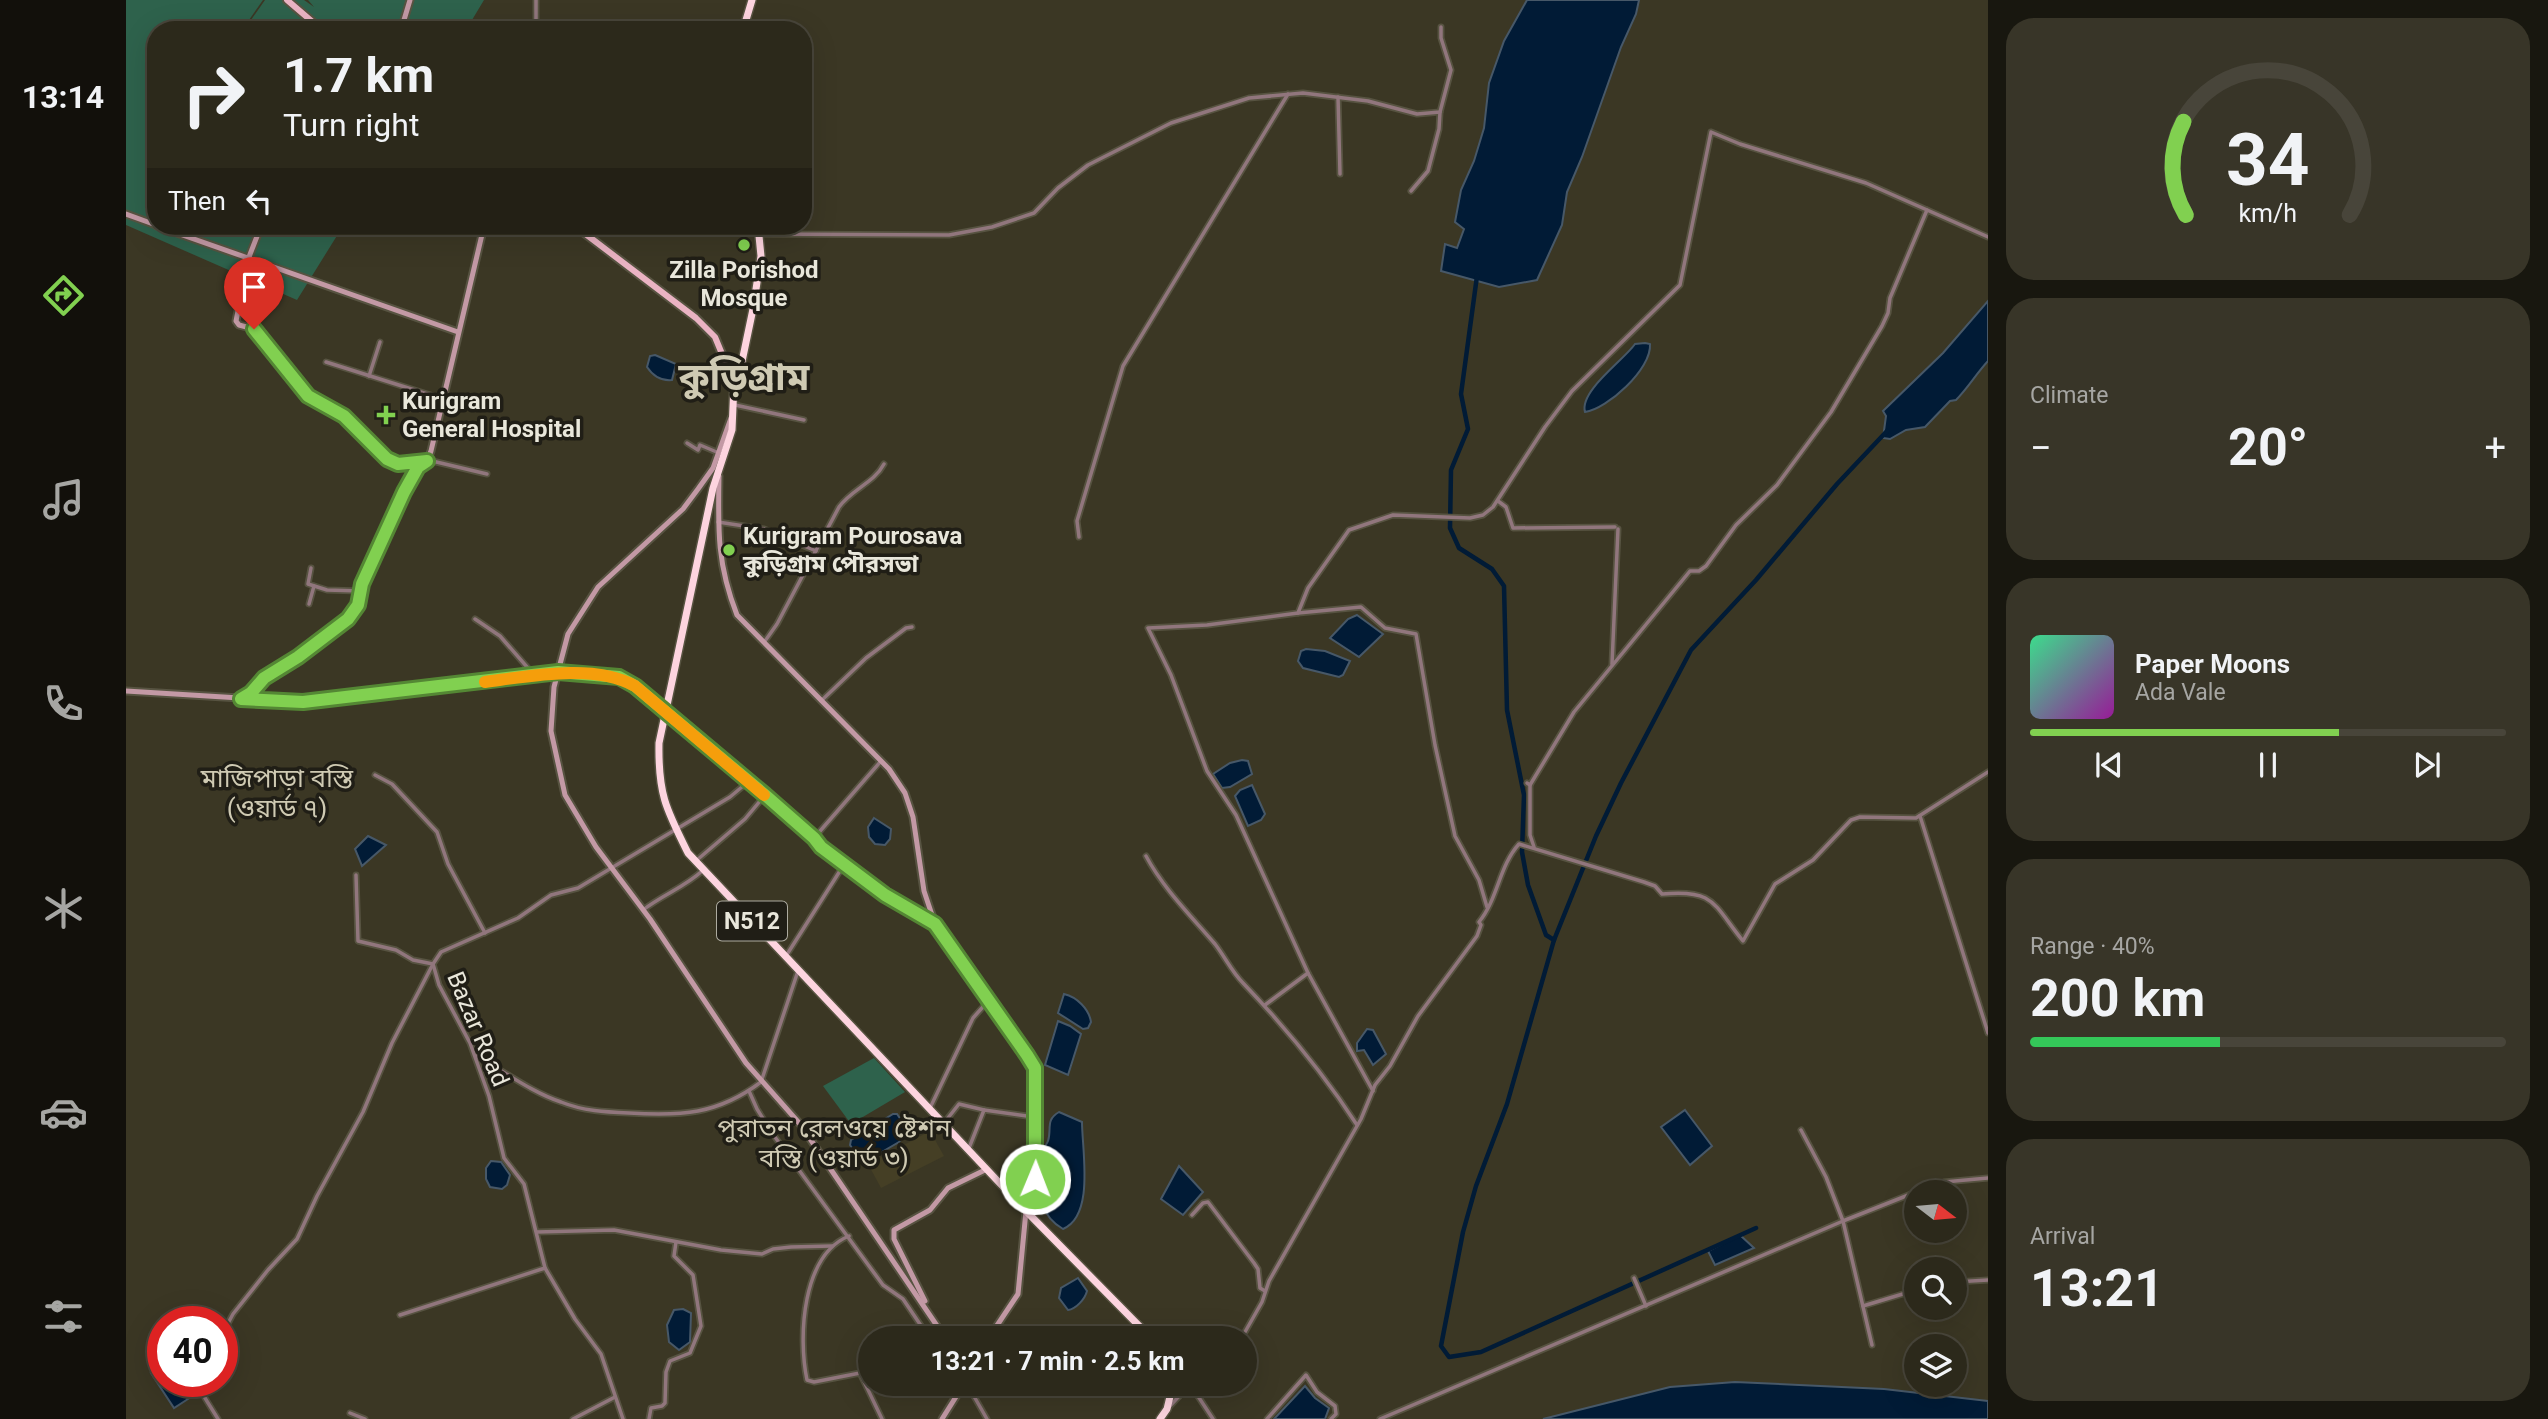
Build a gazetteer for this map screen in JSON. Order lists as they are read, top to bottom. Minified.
{"streets":{"highway":["N512"],"street":["Bazar Road"]},"crossings":[["N512","Bazar Road"]],"districts":["কুড়িগ্রাম","মাজিপাড়া বস্তি (ওয়ার্ড ৭)","পুরাতন রেলওয়ে ষ্টেশন বস্তি (ওয়ার্ড ৩)"],"places":{"other":["Zilla Porishod Mosque","Kurigram Pourosava কুড়িগ্রাম পৌরসভা"],"health":["Kurigram General Hospital"]},"north":"right","page":{"tabs":"13:14","turn":["1.7 km","Turn right"],"then":"Then","tile":["Climate",["Range · 40%","200 km"],["Arrival","13:21"]],"heat":["−","20°","+"],"song":["Paper Moons","Ada Vale"],"limit":"40","trip":"13:21 · 7 min · 2.5 km","gauge":["34","km/h"]}}
